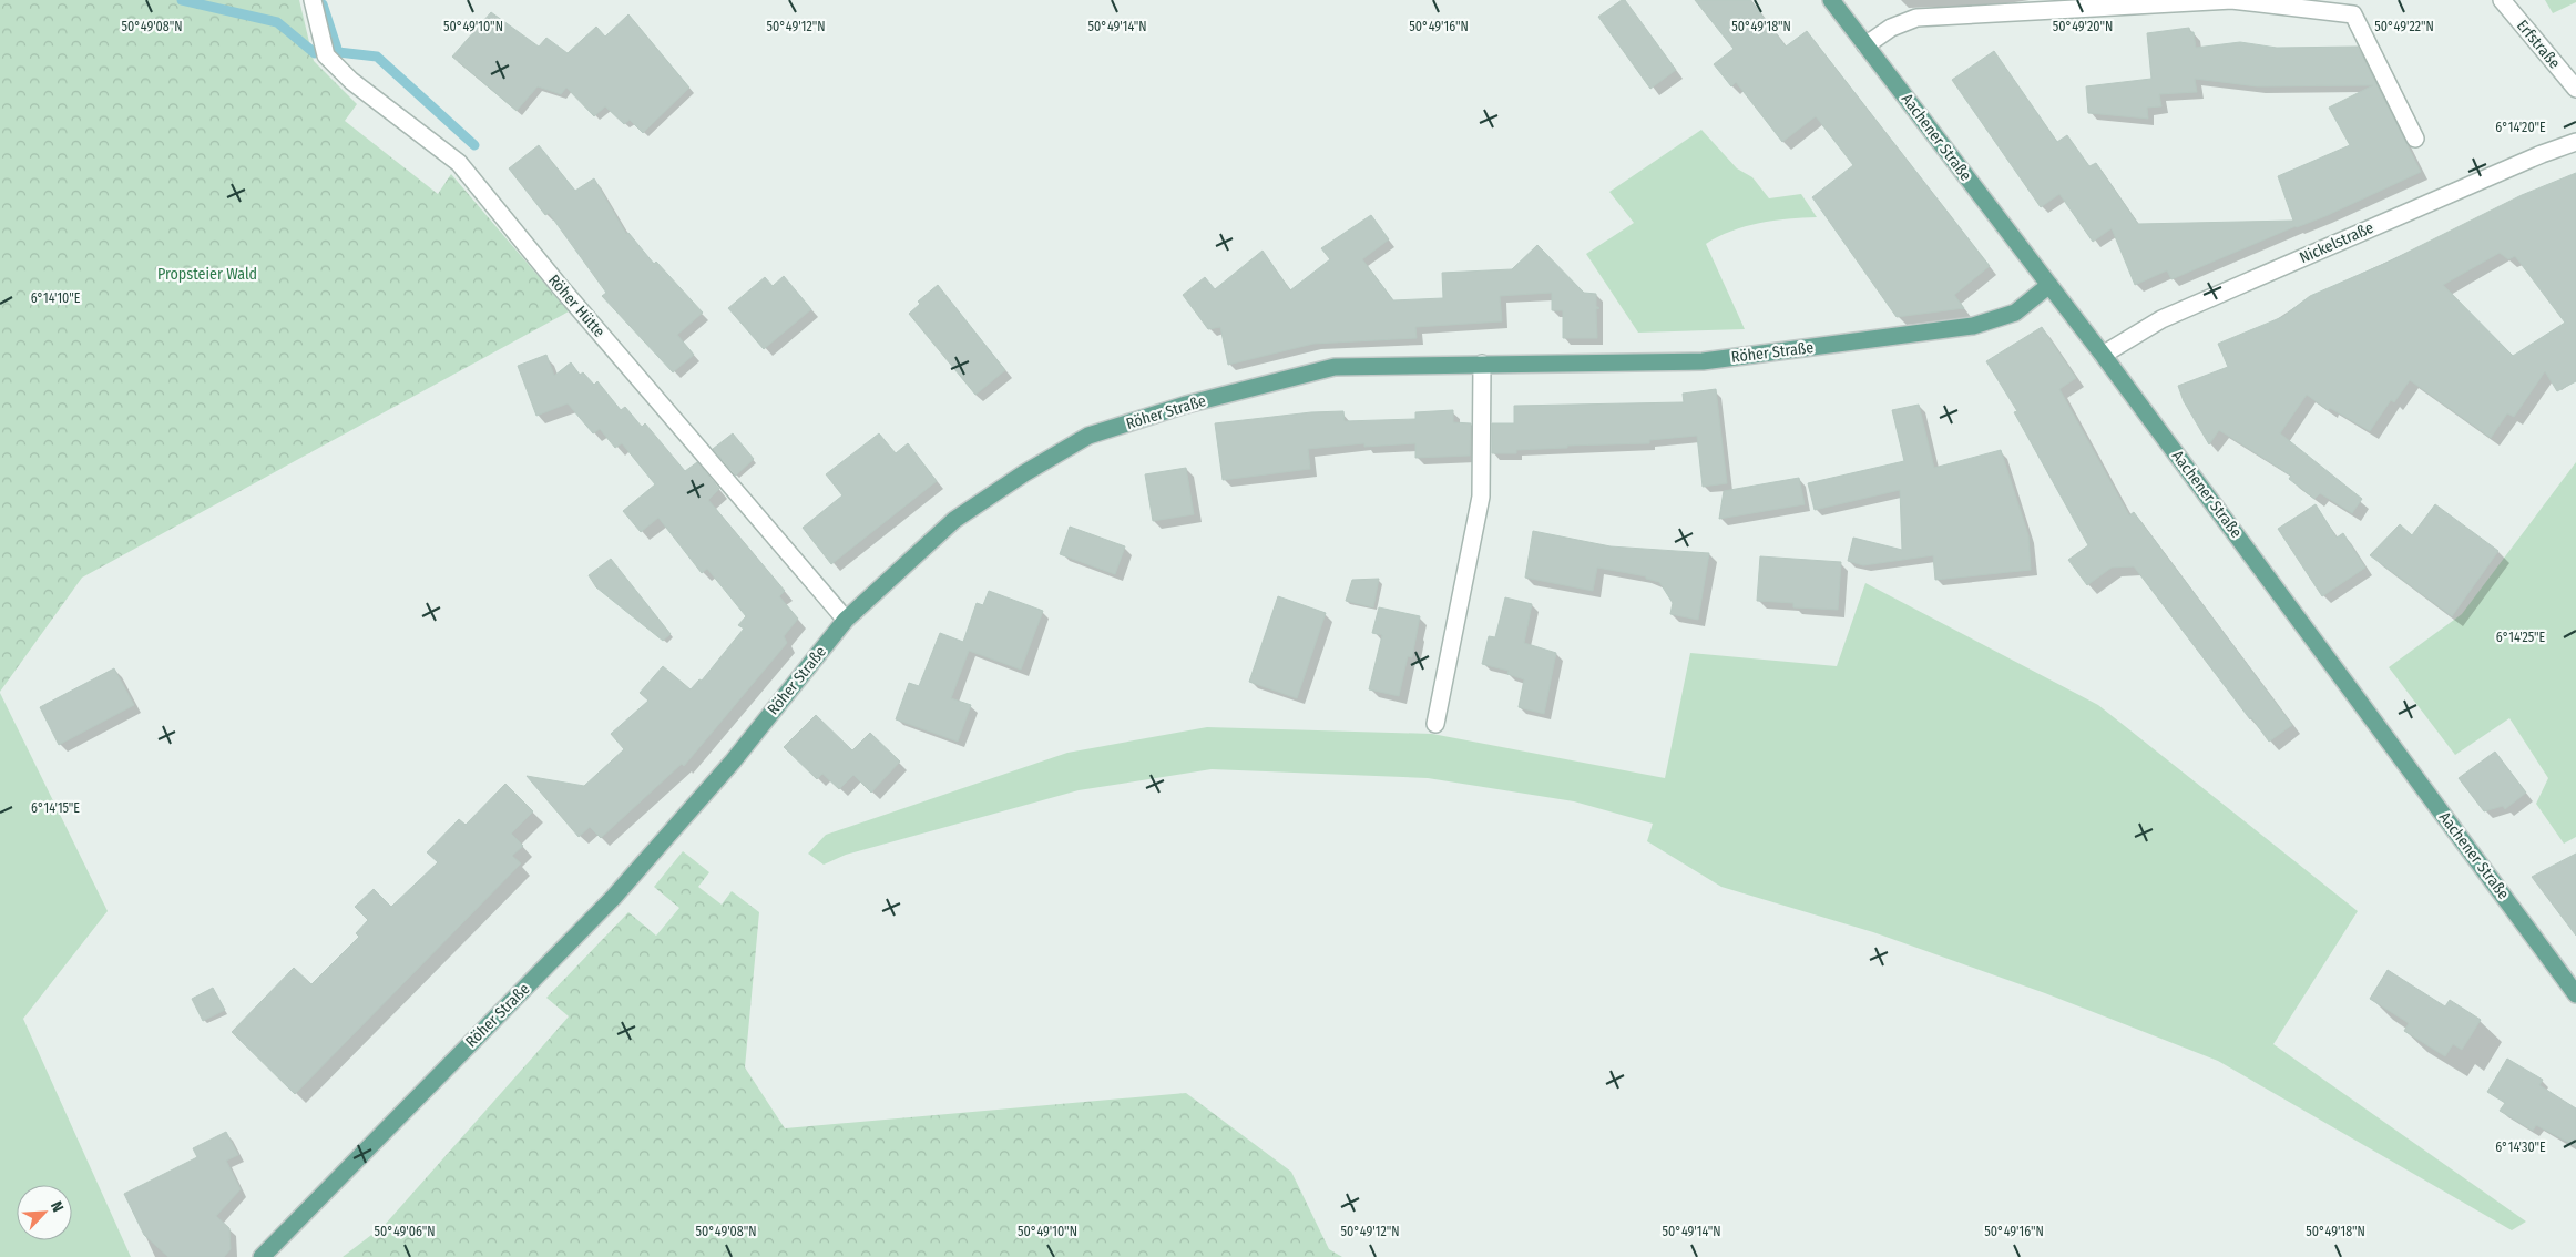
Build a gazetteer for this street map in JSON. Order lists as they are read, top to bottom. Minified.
{"streets":{"main road":["Aachener Straße","Röher Straße"],"street":["Erfstraße","Nickelstraße","Röher Hütte"]},"crossings":[["Aachener Straße","Nickelstraße"],["Aachener Straße","Röher Straße"],["Röher Hütte","Röher Straße"]],"parks":["Propsteier Wald"],"north":"top right","coordinates":["50°49'08\"N","50°49'10\"N","50°49'12\"N","50°49'14\"N","50°49'16\"N","50°49'18\"N","50°49'20\"N","50°49'22\"N","6°14'20\"E","6°14'10\"E","6°14'25\"E","6°14'15\"E","6°14'30\"E","50°49'06\"N"]}
